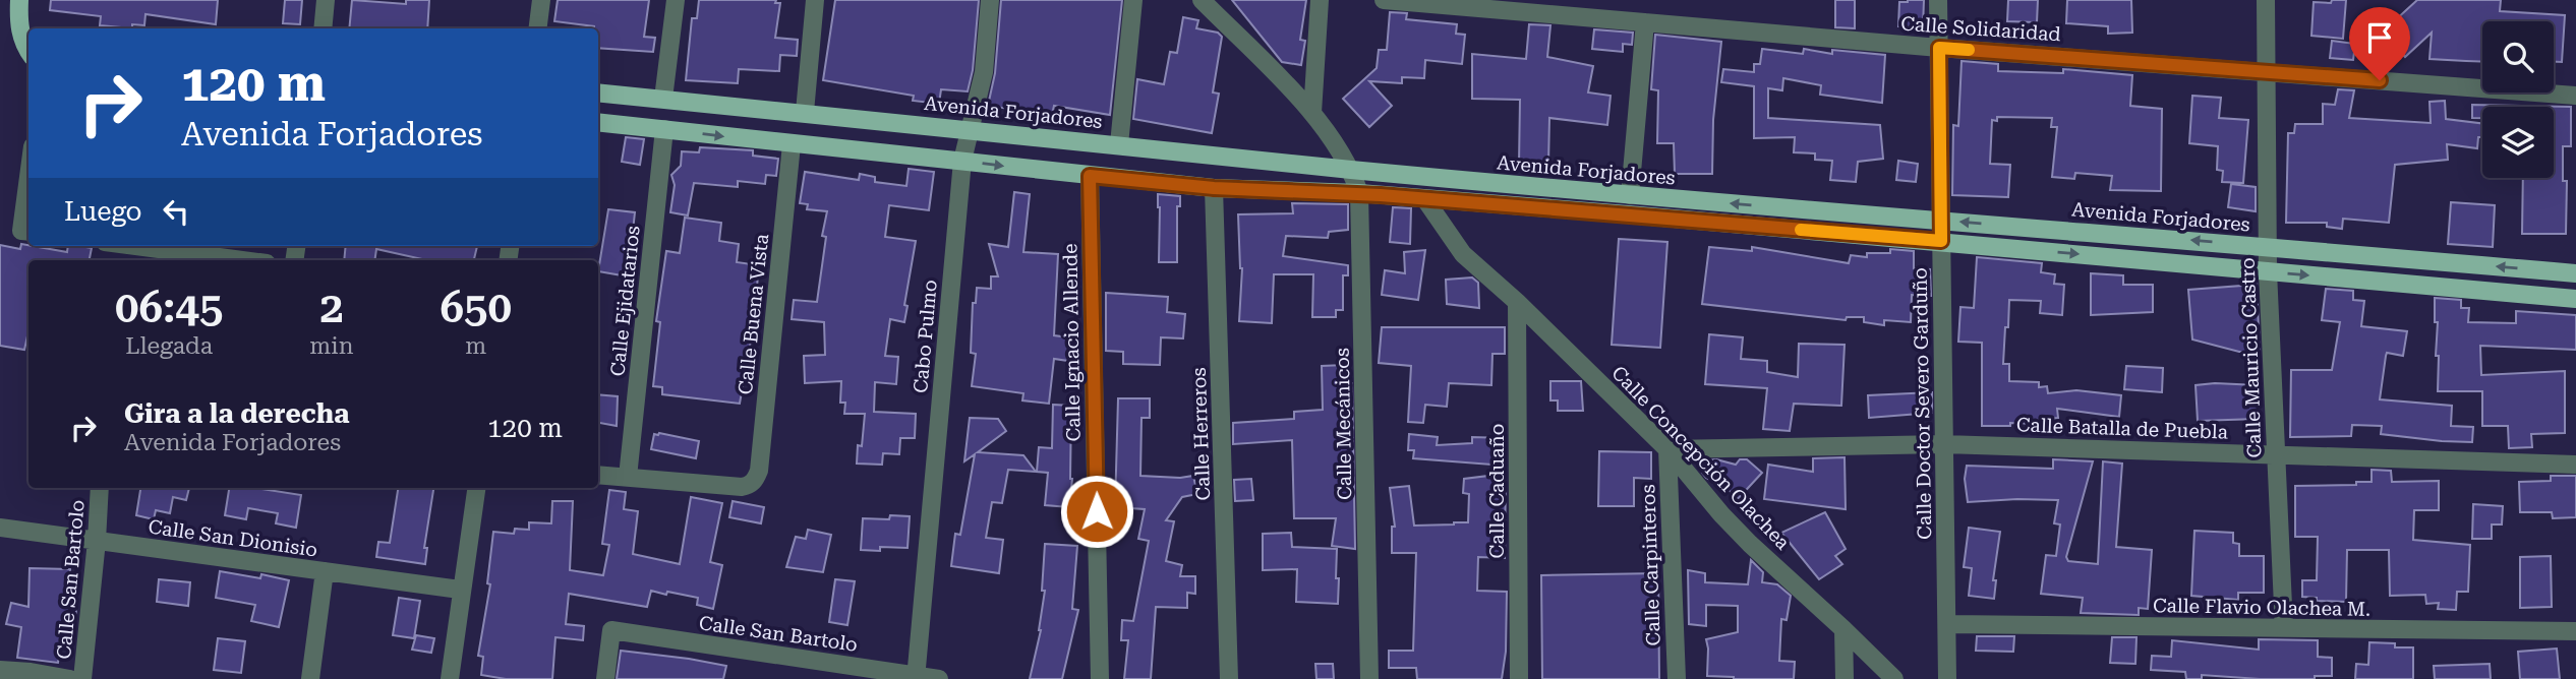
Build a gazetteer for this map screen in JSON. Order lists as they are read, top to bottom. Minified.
{"streets":{"main road":["Avenida Forjadores"],"street":["Calle Solidaridad","Calle Ejidatarios","Calle Buena Vista","Cabo Pulmo","Calle Ignacio Allende","Calle Mauricio Castro","Calle Doctor Severo Garduño","Calle Mecánicos","Calle Batalla de Puebla","Calle Herreros","Calle Concepción Olachea","Calle Caduaño","Calle San Dionisio","Calle Carpinteros","Calle San Bartolo","Calle Flavio Olachea M."]},"crossings":[["Calle Solidaridad","Calle Mauricio Castro"],["Calle Solidaridad","Calle Doctor Severo Garduño"],["Avenida Forjadores","Calle Ejidatarios"],["Avenida Forjadores","Calle Buena Vista"],["Avenida Forjadores","Cabo Pulmo"],["Avenida Forjadores","Calle Ignacio Allende"],["Avenida Forjadores","Calle Mauricio Castro"],["Avenida Forjadores","Calle Doctor Severo Garduño"],["Avenida Forjadores","Calle Mecánicos"],["Avenida Forjadores","Calle Herreros"],["Avenida Forjadores","Calle Concepción Olachea"],["Calle Ejidatarios","Calle Buena Vista"],["Cabo Pulmo","Calle San Bartolo"],["Calle Mauricio Castro","Calle Batalla de Puebla"],["Calle Mauricio Castro","Calle Flavio Olachea M."],["Calle Doctor Severo Garduño","Calle Batalla de Puebla"],["Calle Doctor Severo Garduño","Calle Flavio Olachea M."],["Calle Batalla de Puebla","Calle Concepción Olachea"],["Calle Batalla de Puebla","Calle Carpinteros"],["Calle Concepción Olachea","Calle Caduaño"],["Calle Concepción Olachea","Calle Carpinteros"],["Calle San Dionisio","Calle San Bartolo"]],"page":{"turn":["120 m","Avenida Forjadores"],"then":"Luego","eta":["06:45","Llegada","2","min","650","m"],"list":[{"name":"Gira a la derecha","note":"Avenida Forjadores","value":"120 m"}]}}
